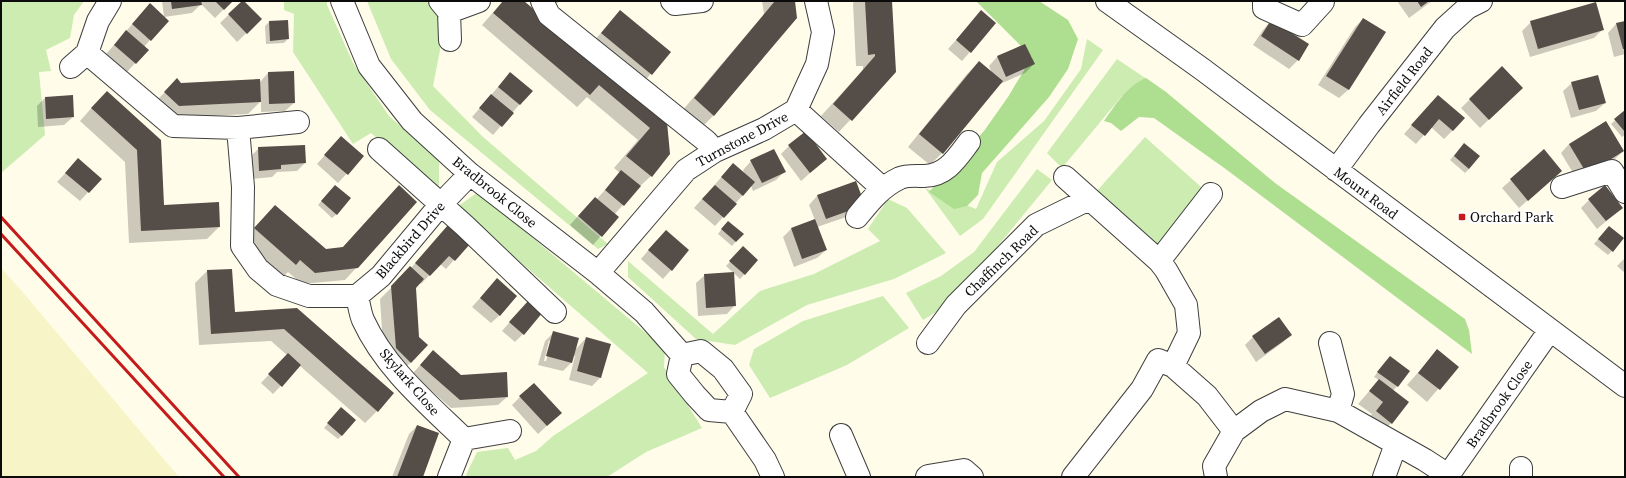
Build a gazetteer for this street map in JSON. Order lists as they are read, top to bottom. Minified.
{"streets":{"street":["Airfield Road","Turnstone Drive","Bradbrook Close","Mount Road","Blackbird Drive","Chaffinch Road","Skylark Close"]},"crossings":[["Airfield Road","Mount Road"],["Turnstone Drive","Bradbrook Close"],["Bradbrook Close","Mount Road"],["Bradbrook Close","Blackbird Drive"],["Blackbird Drive","Skylark Close"]],"places":{"transit":["Orchard Park"]}}
